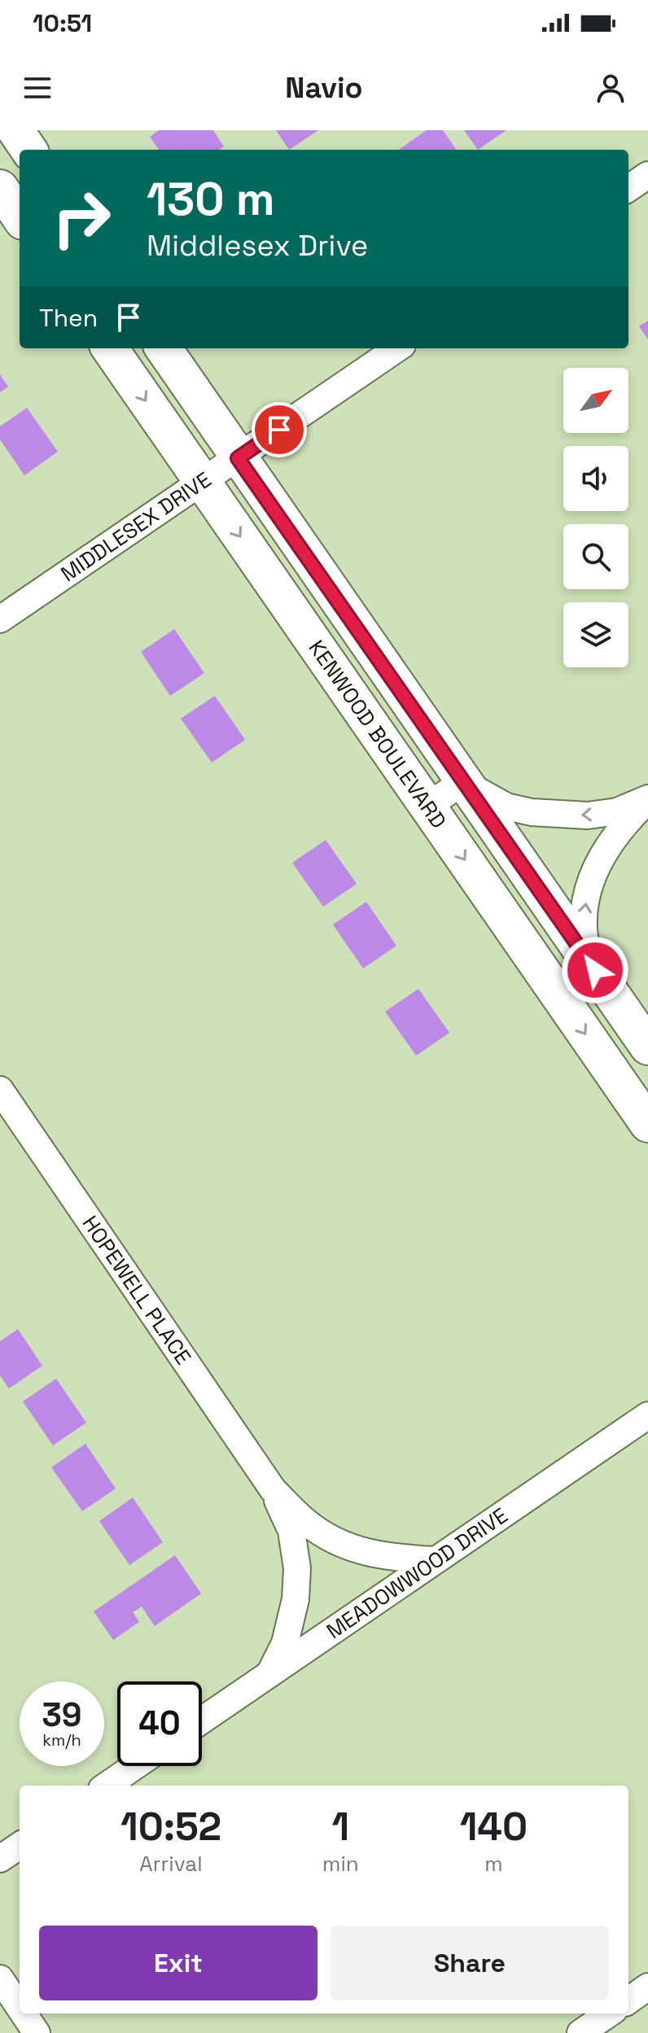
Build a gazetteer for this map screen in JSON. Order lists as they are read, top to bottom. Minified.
{"streets":{"street":["MIDDLESEX DRIVE","KENWOOD BOULEVARD","HOPEWELL PLACE","MEADOWWOOD DRIVE"]},"crossings":[["MIDDLESEX DRIVE","KENWOOD BOULEVARD"],["HOPEWELL PLACE","MEADOWWOOD DRIVE"]],"north":"top right","page":{"status":"10:51","header":"Navio","turn":["130 m","Middlesex Drive"],"then":"Then","speed":"39 km/h","limit":"40","eta":["10:52","Arrival","1","min","140","m"],"buttons":["Exit","Share"]}}
